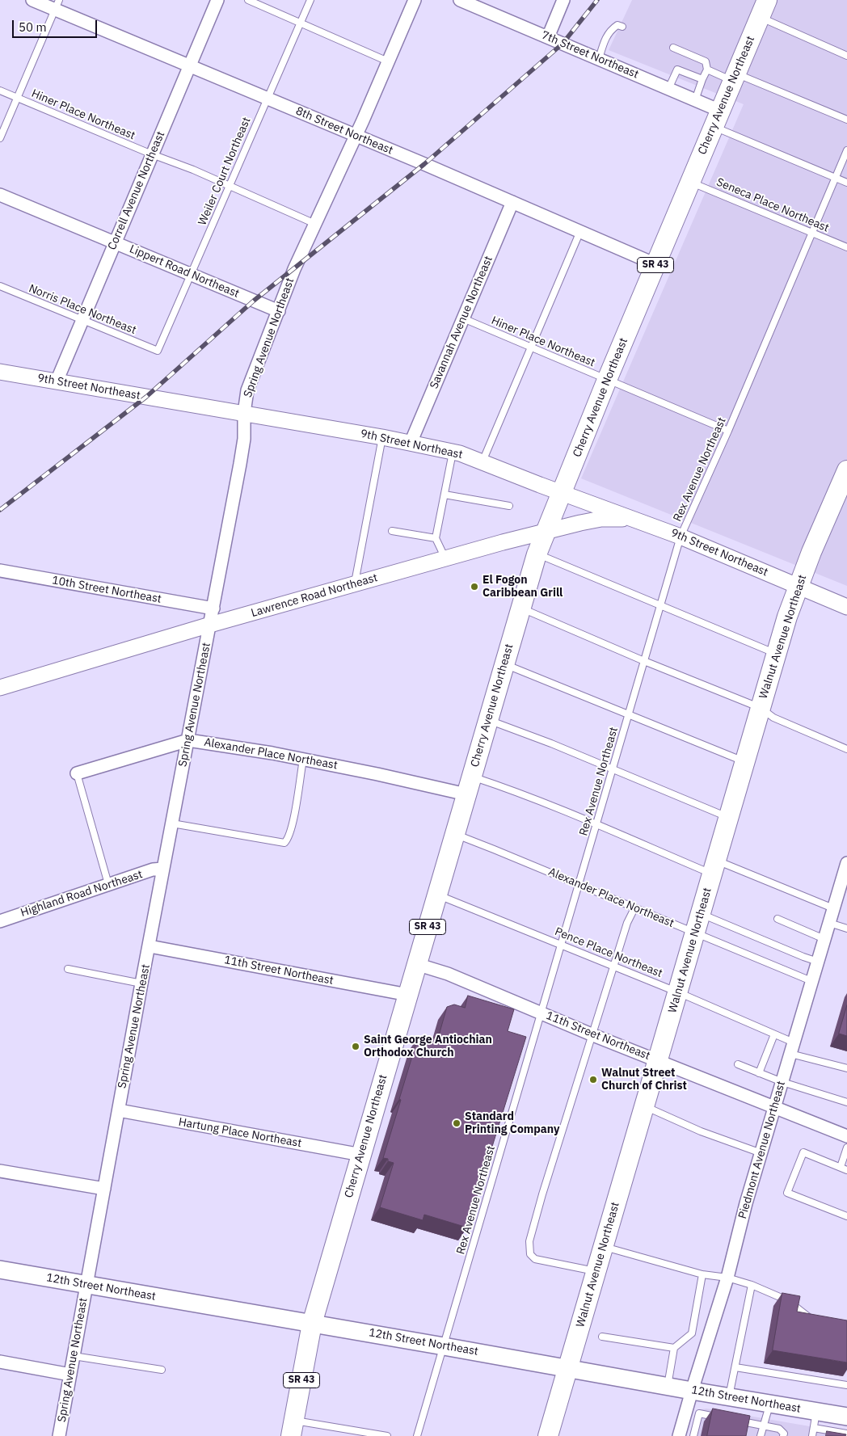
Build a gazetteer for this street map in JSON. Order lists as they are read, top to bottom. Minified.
{"streets":{"main road":["Cherry Avenue Northeast","SR 43","Walnut Avenue Northeast","12th Street Northeast"],"street":["7th Street Northeast","8th Street Northeast","Correll Avenue Northeast","Lippert Road Northeast","Savannah Avenue Northeast","Spring Avenue Northeast","9th Street Northeast","10th Street Northeast","Lawrence Road Northeast","Alexander Place Northeast","Highland Road Northeast","11th Street Northeast","Hartung Place Northeast","Piedmont Avenue Northeast"],"lane":["Hiner Place Northeast","Weiler Court Northeast","Seneca Place Northeast","Norris Place Northeast","Rex Avenue Northeast","Pence Place Northeast"]},"crossings":[["7th Street Northeast","Cherry Avenue Northeast"],["7th Street Northeast","Rex Avenue Northeast"],["Cherry Avenue Northeast","Hiner Place Northeast"],["Cherry Avenue Northeast","8th Street Northeast"],["Cherry Avenue Northeast","Seneca Place Northeast"],["Cherry Avenue Northeast","9th Street Northeast"],["Cherry Avenue Northeast","Lawrence Road Northeast"],["Cherry Avenue Northeast","Alexander Place Northeast"],["Cherry Avenue Northeast","Pence Place Northeast"],["Cherry Avenue Northeast","11th Street Northeast"],["Cherry Avenue Northeast","Hartung Place Northeast"],["Cherry Avenue Northeast","12th Street Northeast"],["Hiner Place Northeast","Weiler Court Northeast"],["Hiner Place Northeast","Correll Avenue Northeast"],["Hiner Place Northeast","Savannah Avenue Northeast"],["Hiner Place Northeast","Spring Avenue Northeast"],["Hiner Place Northeast","Rex Avenue Northeast"],["8th Street Northeast","Weiler Court Northeast"],["8th Street Northeast","Correll Avenue Northeast"],["8th Street Northeast","Savannah Avenue Northeast"],["8th Street Northeast","Spring Avenue Northeast"],["Weiler Court Northeast","Lippert Road Northeast"],["Weiler Court Northeast","Norris Place Northeast"],["Correll Avenue Northeast","Lippert Road Northeast"],["Correll Avenue Northeast","Norris Place Northeast"],["Correll Avenue Northeast","9th Street Northeast"],["Seneca Place Northeast","Rex Avenue Northeast"],["Lippert Road Northeast","Spring Avenue Northeast"],["Savannah Avenue Northeast","9th Street Northeast"],["Spring Avenue Northeast","9th Street Northeast"],["Spring Avenue Northeast","10th Street Northeast"],["Spring Avenue Northeast","Lawrence Road Northeast"],["Spring Avenue Northeast","Alexander Place Northeast"],["Spring Avenue Northeast","Highland Road Northeast"],["Spring Avenue Northeast","11th Street Northeast"],["Spring Avenue Northeast","Hartung Place Northeast"],["Spring Avenue Northeast","12th Street Northeast"],["9th Street Northeast","Rex Avenue Northeast"],["9th Street Northeast","Lawrence Road Northeast"],["9th Street Northeast","Walnut Avenue Northeast"],["Rex Avenue Northeast","Alexander Place Northeast"],["Rex Avenue Northeast","Pence Place Northeast"],["Rex Avenue Northeast","11th Street Northeast"],["Rex Avenue Northeast","12th Street Northeast"],["Walnut Avenue Northeast","Alexander Place Northeast"],["Walnut Avenue Northeast","Pence Place Northeast"],["Walnut Avenue Northeast","11th Street Northeast"],["Walnut Avenue Northeast","12th Street Northeast"],["Alexander Place Northeast","Piedmont Avenue Northeast"],["Pence Place Northeast","Piedmont Avenue Northeast"],["11th Street Northeast","Piedmont Avenue Northeast"],["Piedmont Avenue Northeast","12th Street Northeast"]],"places":["El Fogon Caribbean Grill","Saint George Antiochian Orthodox Church","Walnut Street Church of Christ","Standard Printing Company"],"scale_bar":"50 m"}
